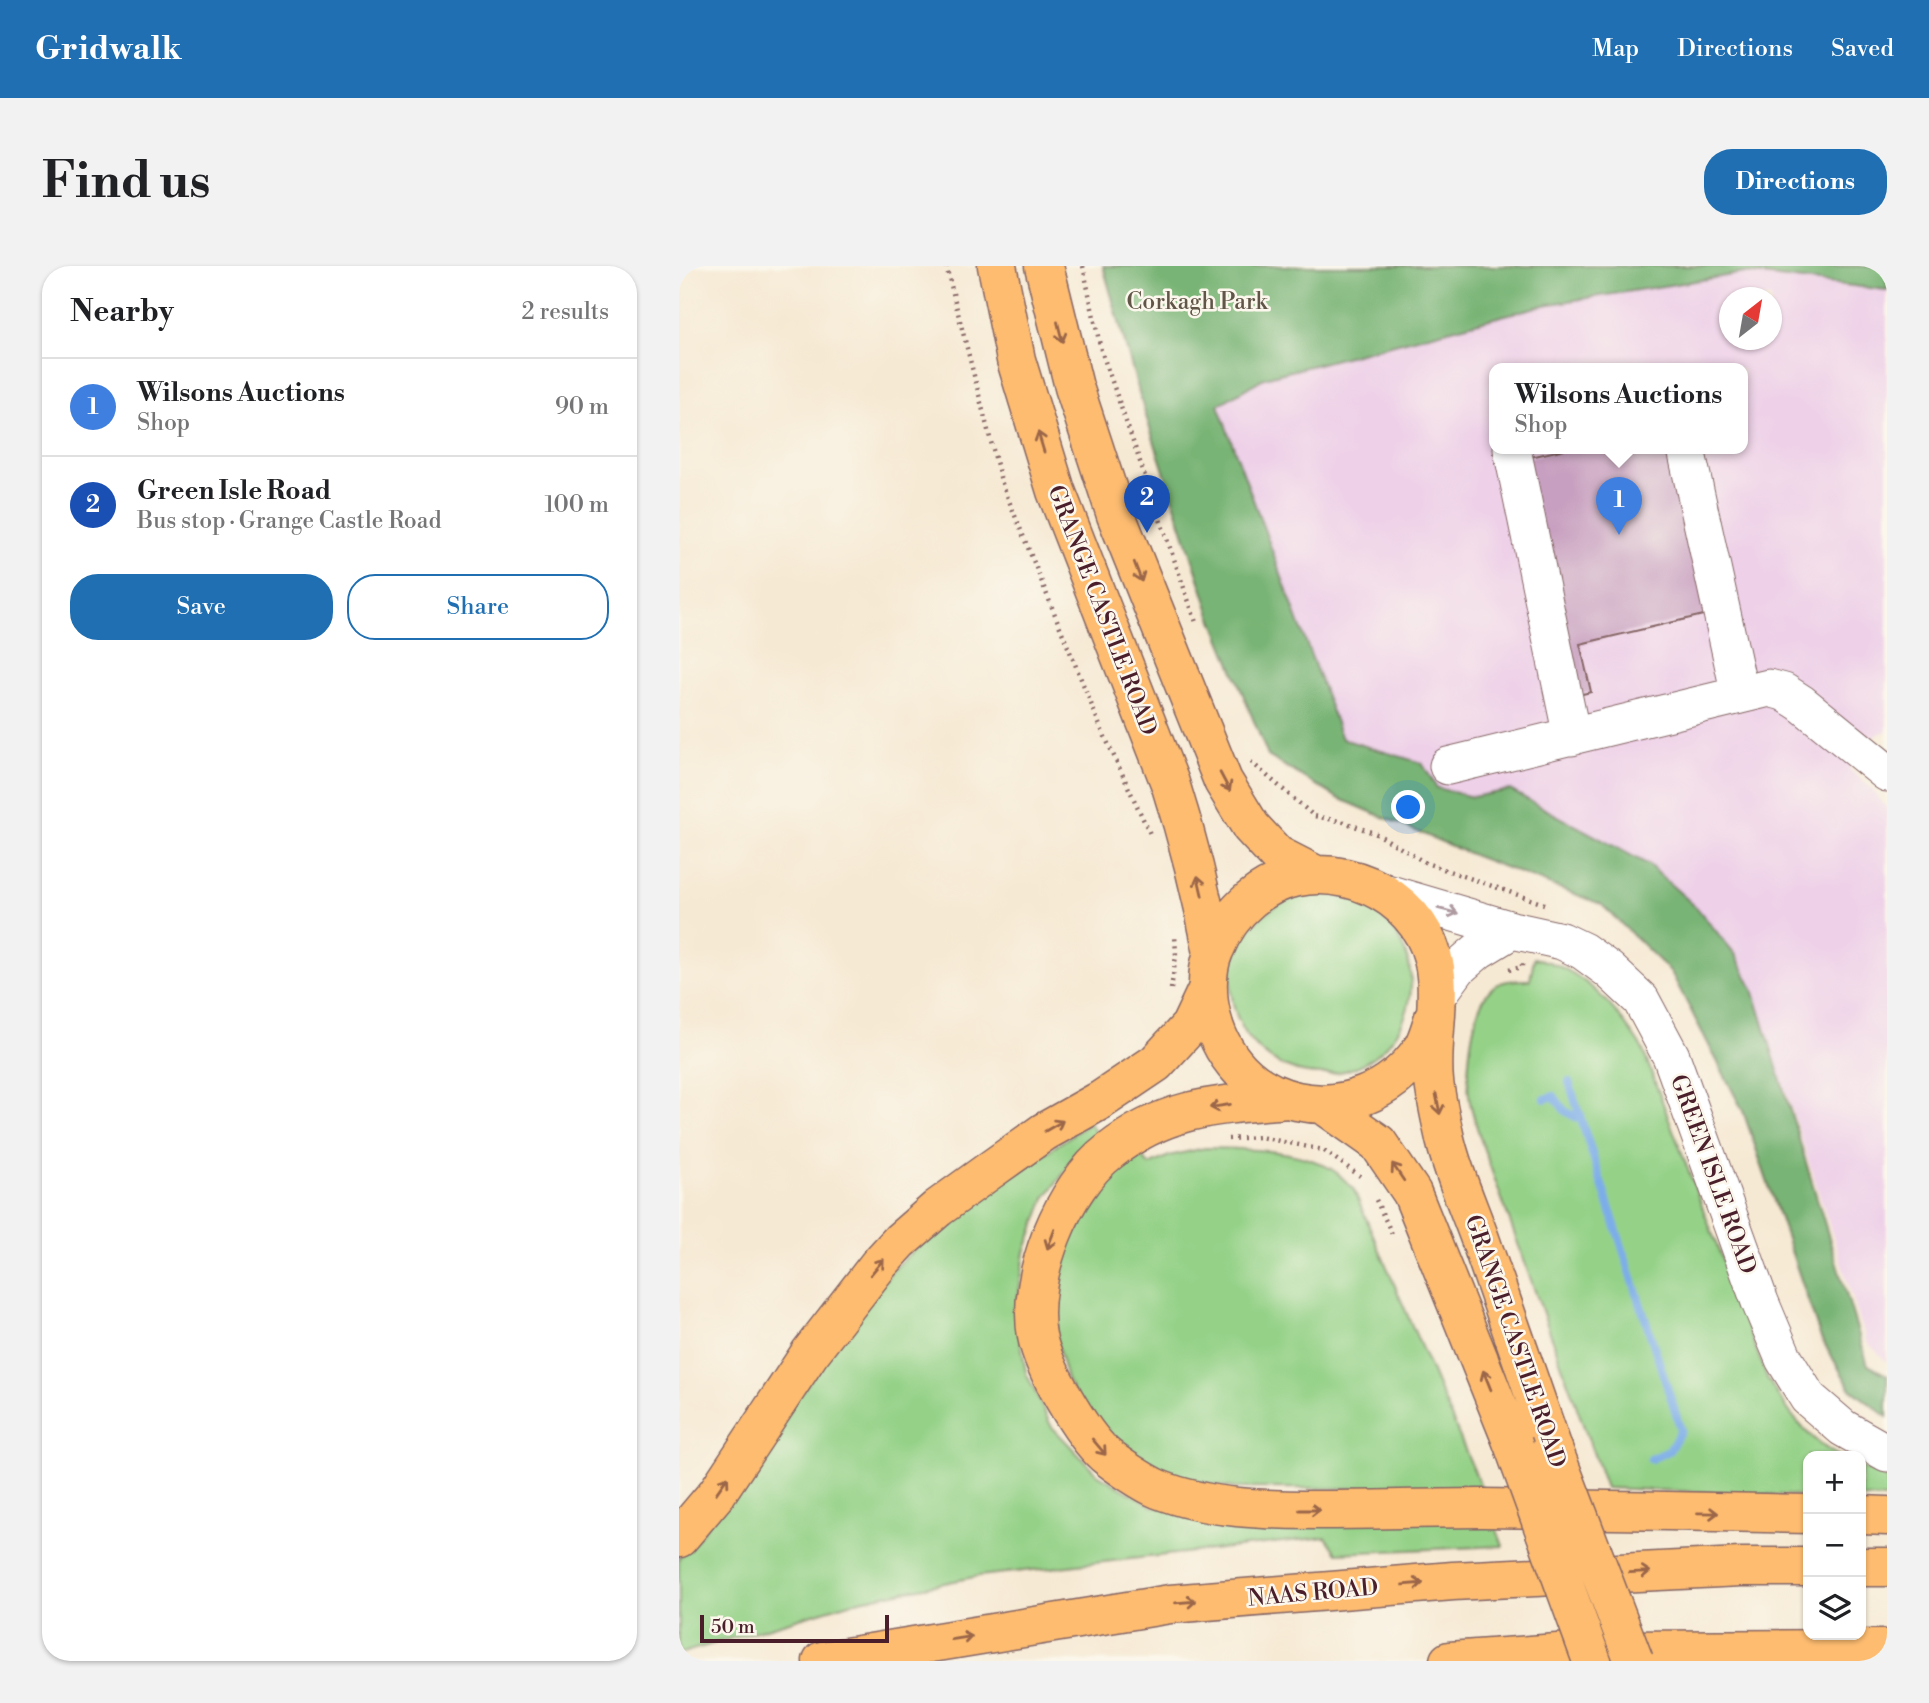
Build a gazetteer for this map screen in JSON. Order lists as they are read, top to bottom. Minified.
{"streets":{"main road":["GRANGE CASTLE ROAD","NAAS ROAD"],"street":["GREEN ISLE ROAD"]},"crossings":[["GRANGE CASTLE ROAD","GREEN ISLE ROAD"]],"parks":["Corkagh Park"],"scale_bar":"50 m","north":"top right","page":{"header":"Gridwalk","nav":["Map","Directions","Saved"],"buttons":["Directions",["Save","Share"]],"title":"Find us","heading":["Nearby","2 results"],"list":[{"mark":"1","name":"Wilsons Auctions","note":"Shop","value":"90 m"},{"mark":"2","name":"Green Isle Road","note":"Bus stop · Grange Castle Road","value":"100 m"}],"popup":["Wilsons Auctions","Shop"],"pins":["2","1"],"map_buttons":["+","−"],"scale":"50 m"}}
